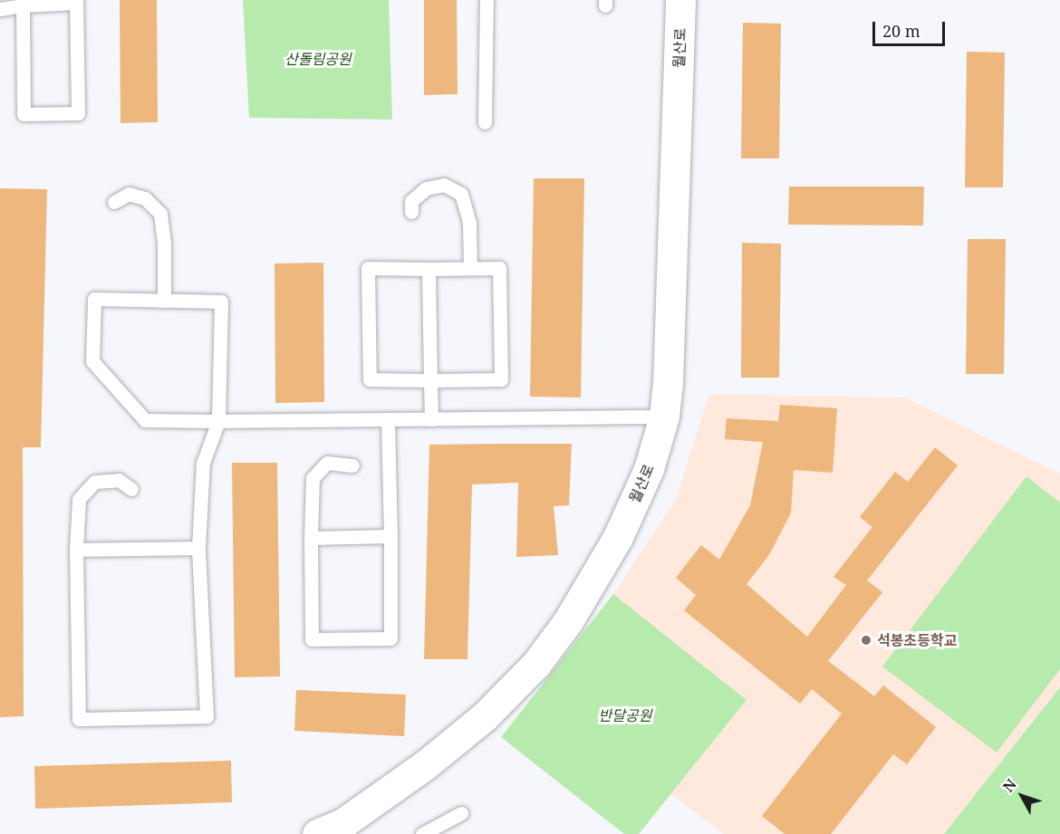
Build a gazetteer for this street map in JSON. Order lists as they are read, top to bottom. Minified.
{"streets":{"street":["월산로"]},"parks":["산돌림공원","반달공원"],"places":["석봉초등학교"],"scale_bar":"20 m","north":"top left"}
